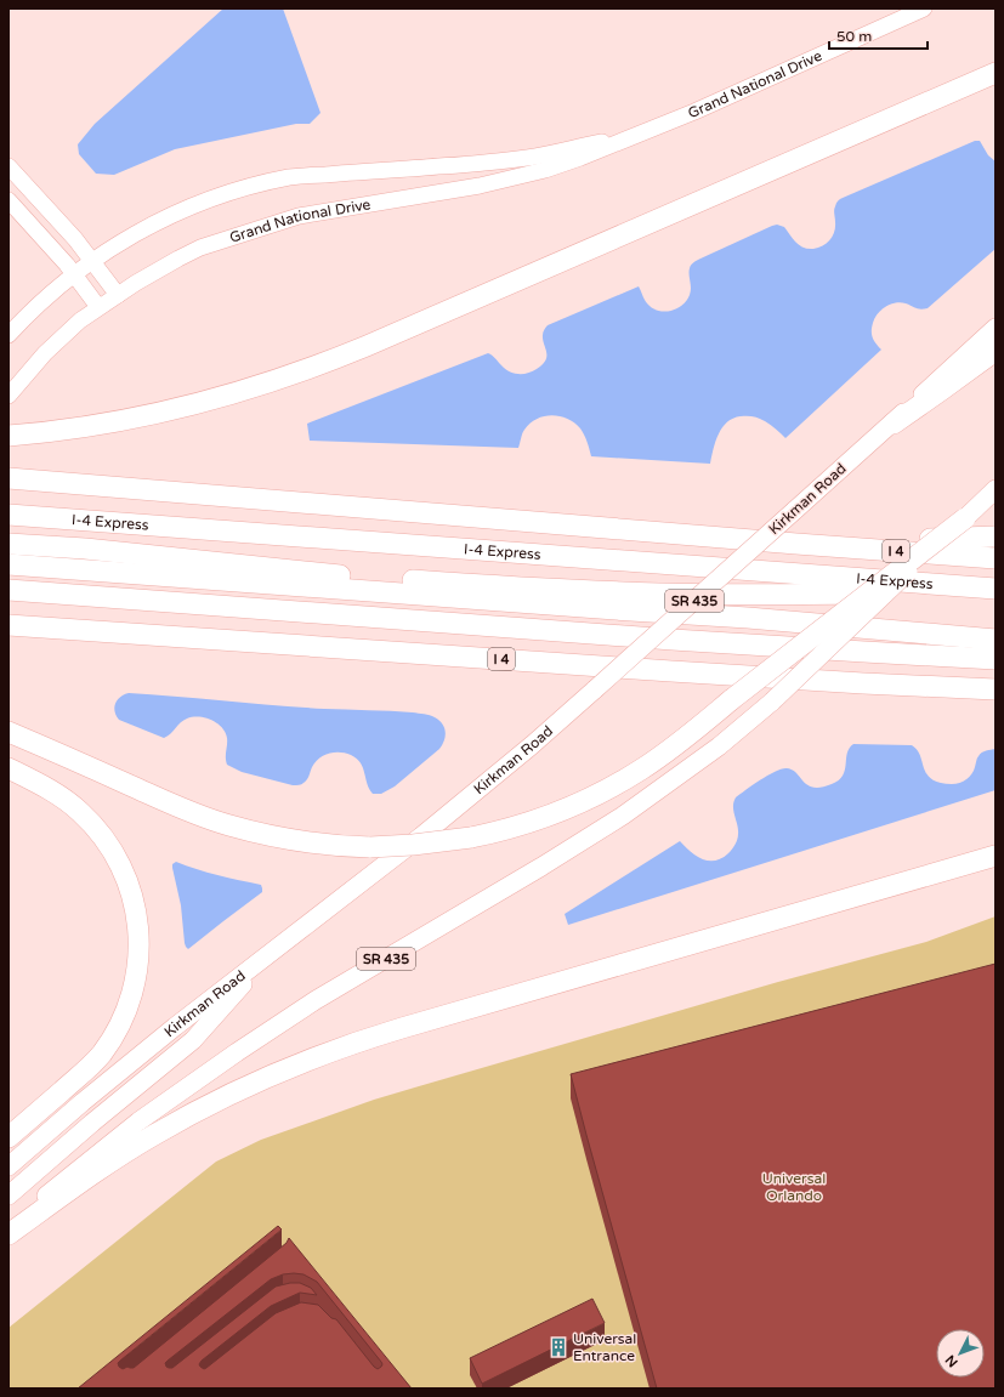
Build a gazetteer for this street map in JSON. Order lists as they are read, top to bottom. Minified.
{"streets":{"highway":["I-4 Express","I 4"],"main road":["Kirkman Road","SR 435"],"street":["Grand National Drive"]},"parks":["Universal Orlando"],"places":{"building":["Universal Entrance"]},"scale_bar":"50 m","north":"bottom left"}
